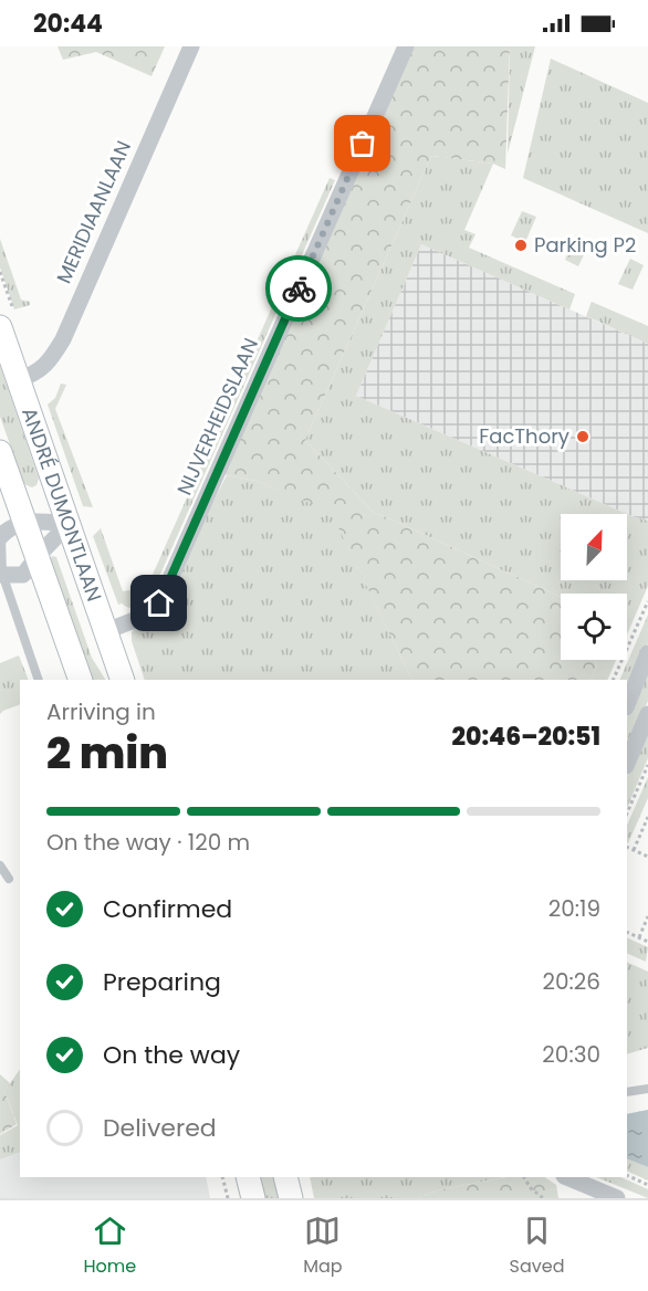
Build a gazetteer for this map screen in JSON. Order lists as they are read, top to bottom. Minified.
{"streets":{"main road":["ANDRÉ DUMONTLAAN"],"street":["MERIDIAANLAAN","NIJVERHEIDSLAAN"]},"crossings":[["MERIDIAANLAAN","ANDRÉ DUMONTLAAN"],["NIJVERHEIDSLAAN","ANDRÉ DUMONTLAAN"]],"places":["Parking P2","FacThory"],"north":"top right","page":{"status":"20:44","heading":["2 min","Arriving in","20:46–20:51"],"bar":"On the way · 120 m","list":[["Confirmed","20:19"],["Preparing","20:26"],["On the way","20:30"],"Delivered"],"tabs":["Home","Map","Saved"]}}
